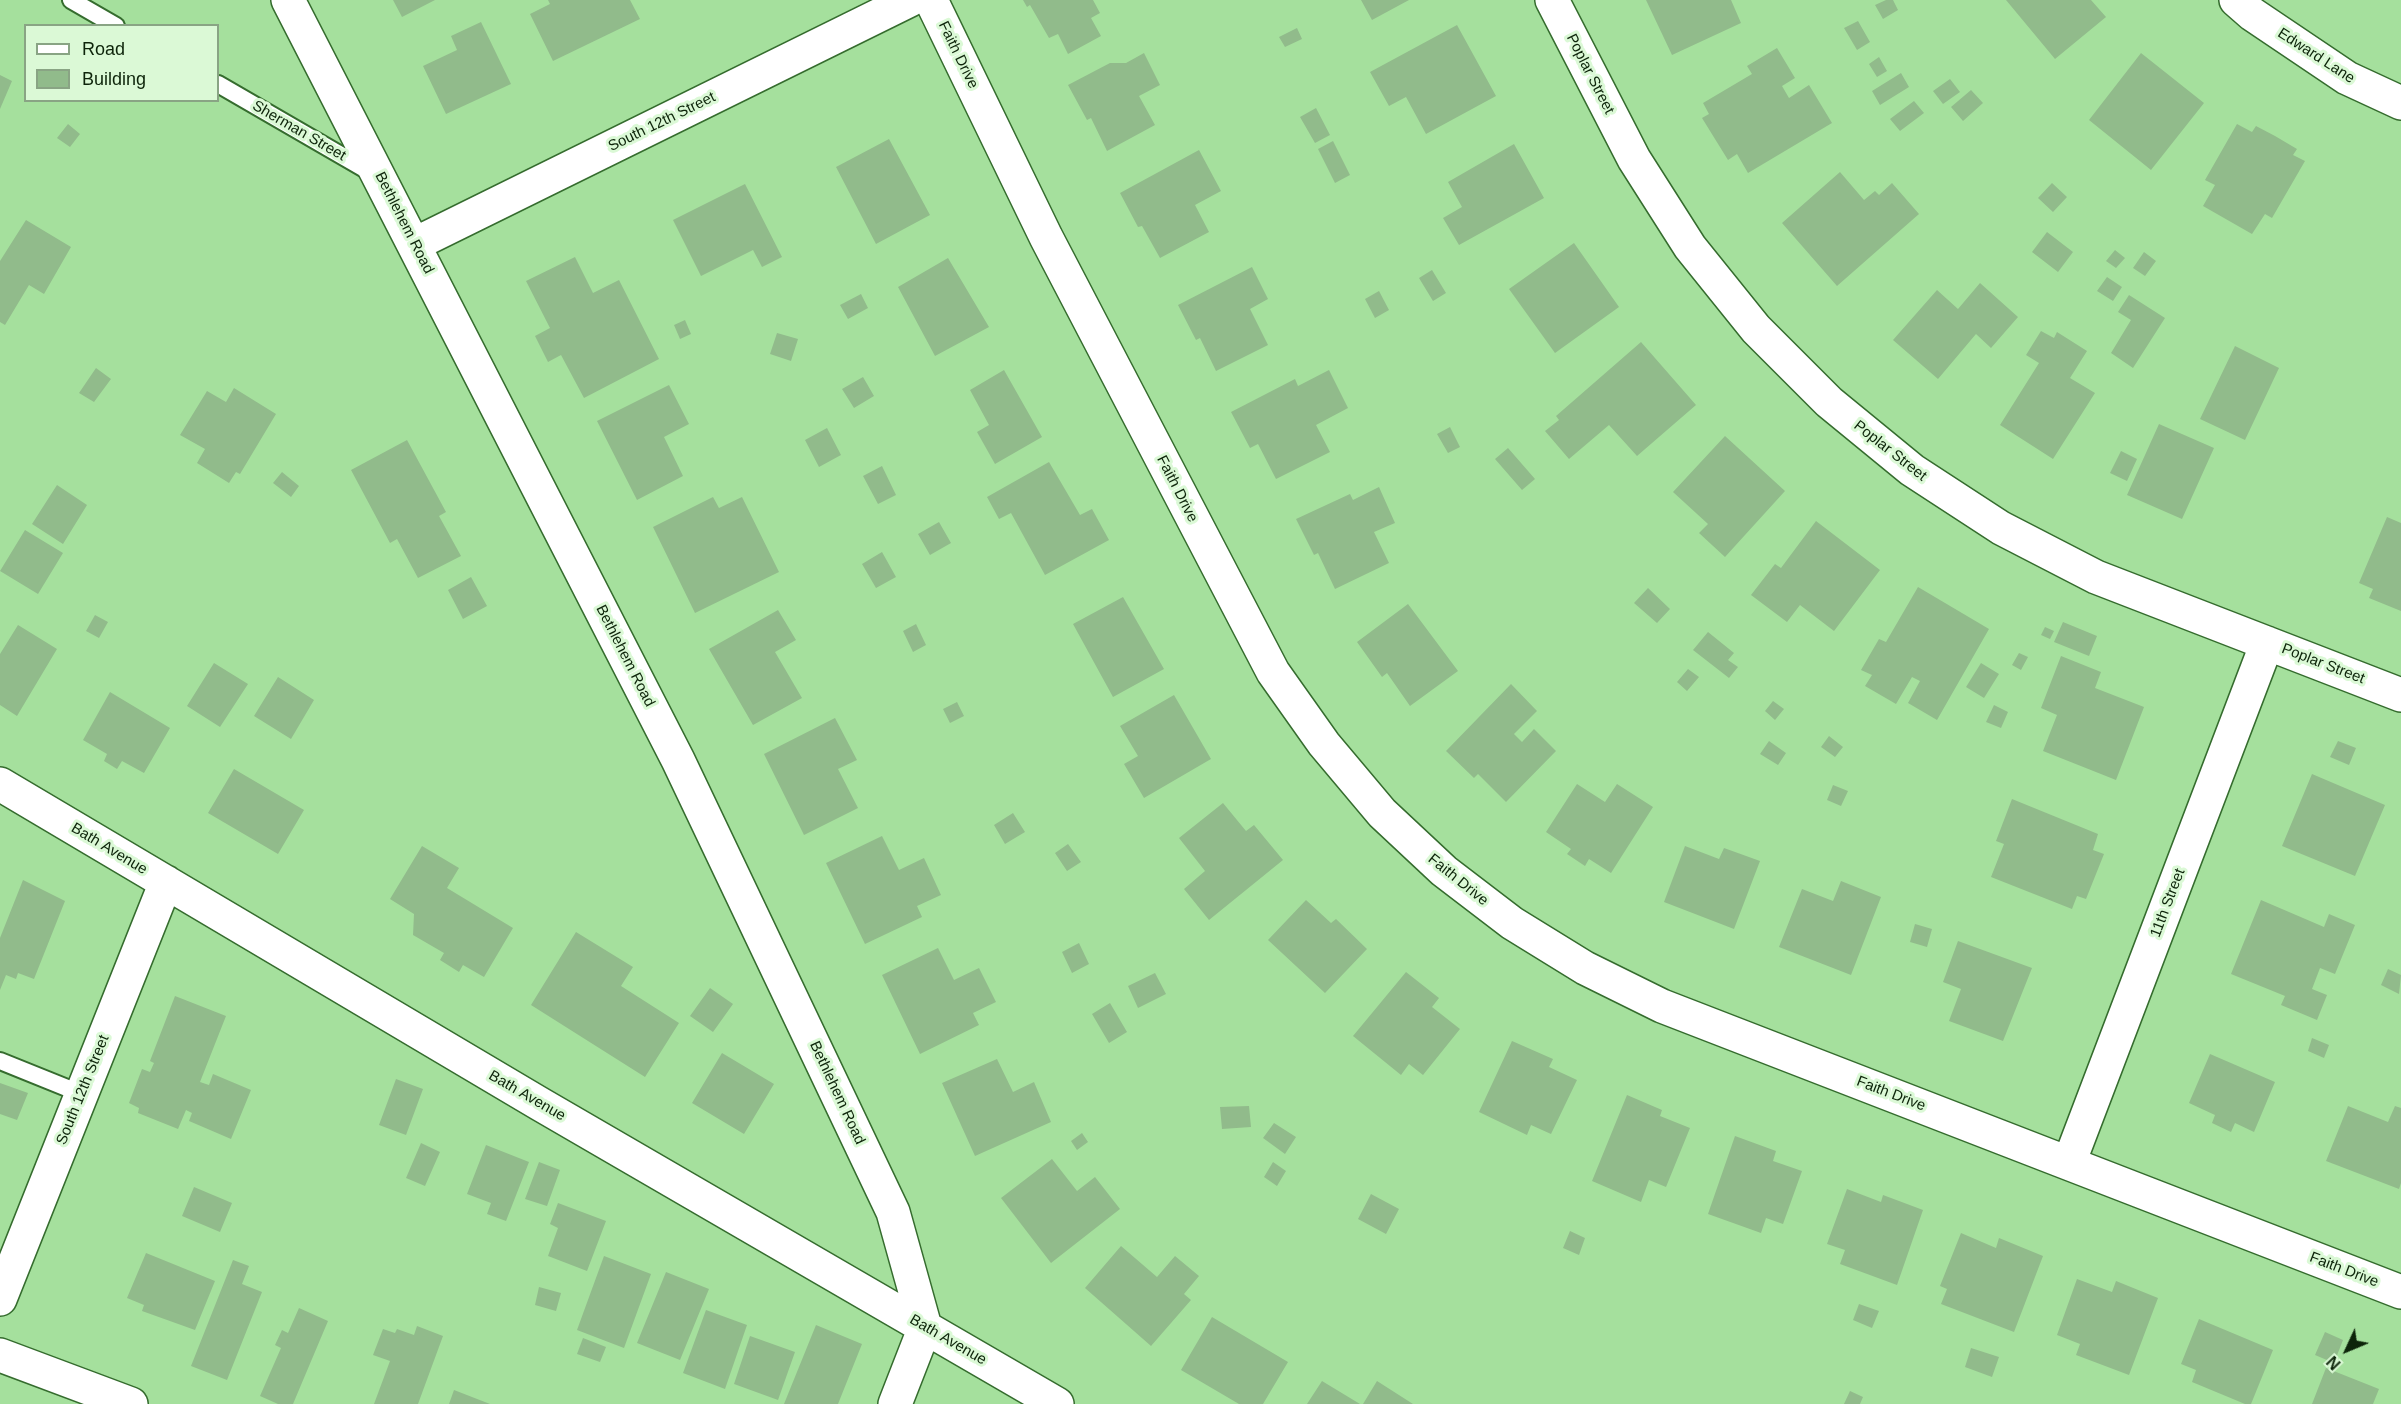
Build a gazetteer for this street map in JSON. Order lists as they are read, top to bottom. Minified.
{"streets":{"street":["Faith Drive","Edward Lane","Poplar Street","South 12th Street","Bethlehem Road","Bath Avenue","11th Street"],"lane":["Sherman Street"]},"crossings":[["Faith Drive","11th Street"],["Poplar Street","11th Street"],["South 12th Street","Bethlehem Road"],["South 12th Street","Bath Avenue"],["Sherman Street","Bethlehem Road"],["Bethlehem Road","Bath Avenue"]],"legend":["Road","Building"],"north":"bottom left"}
